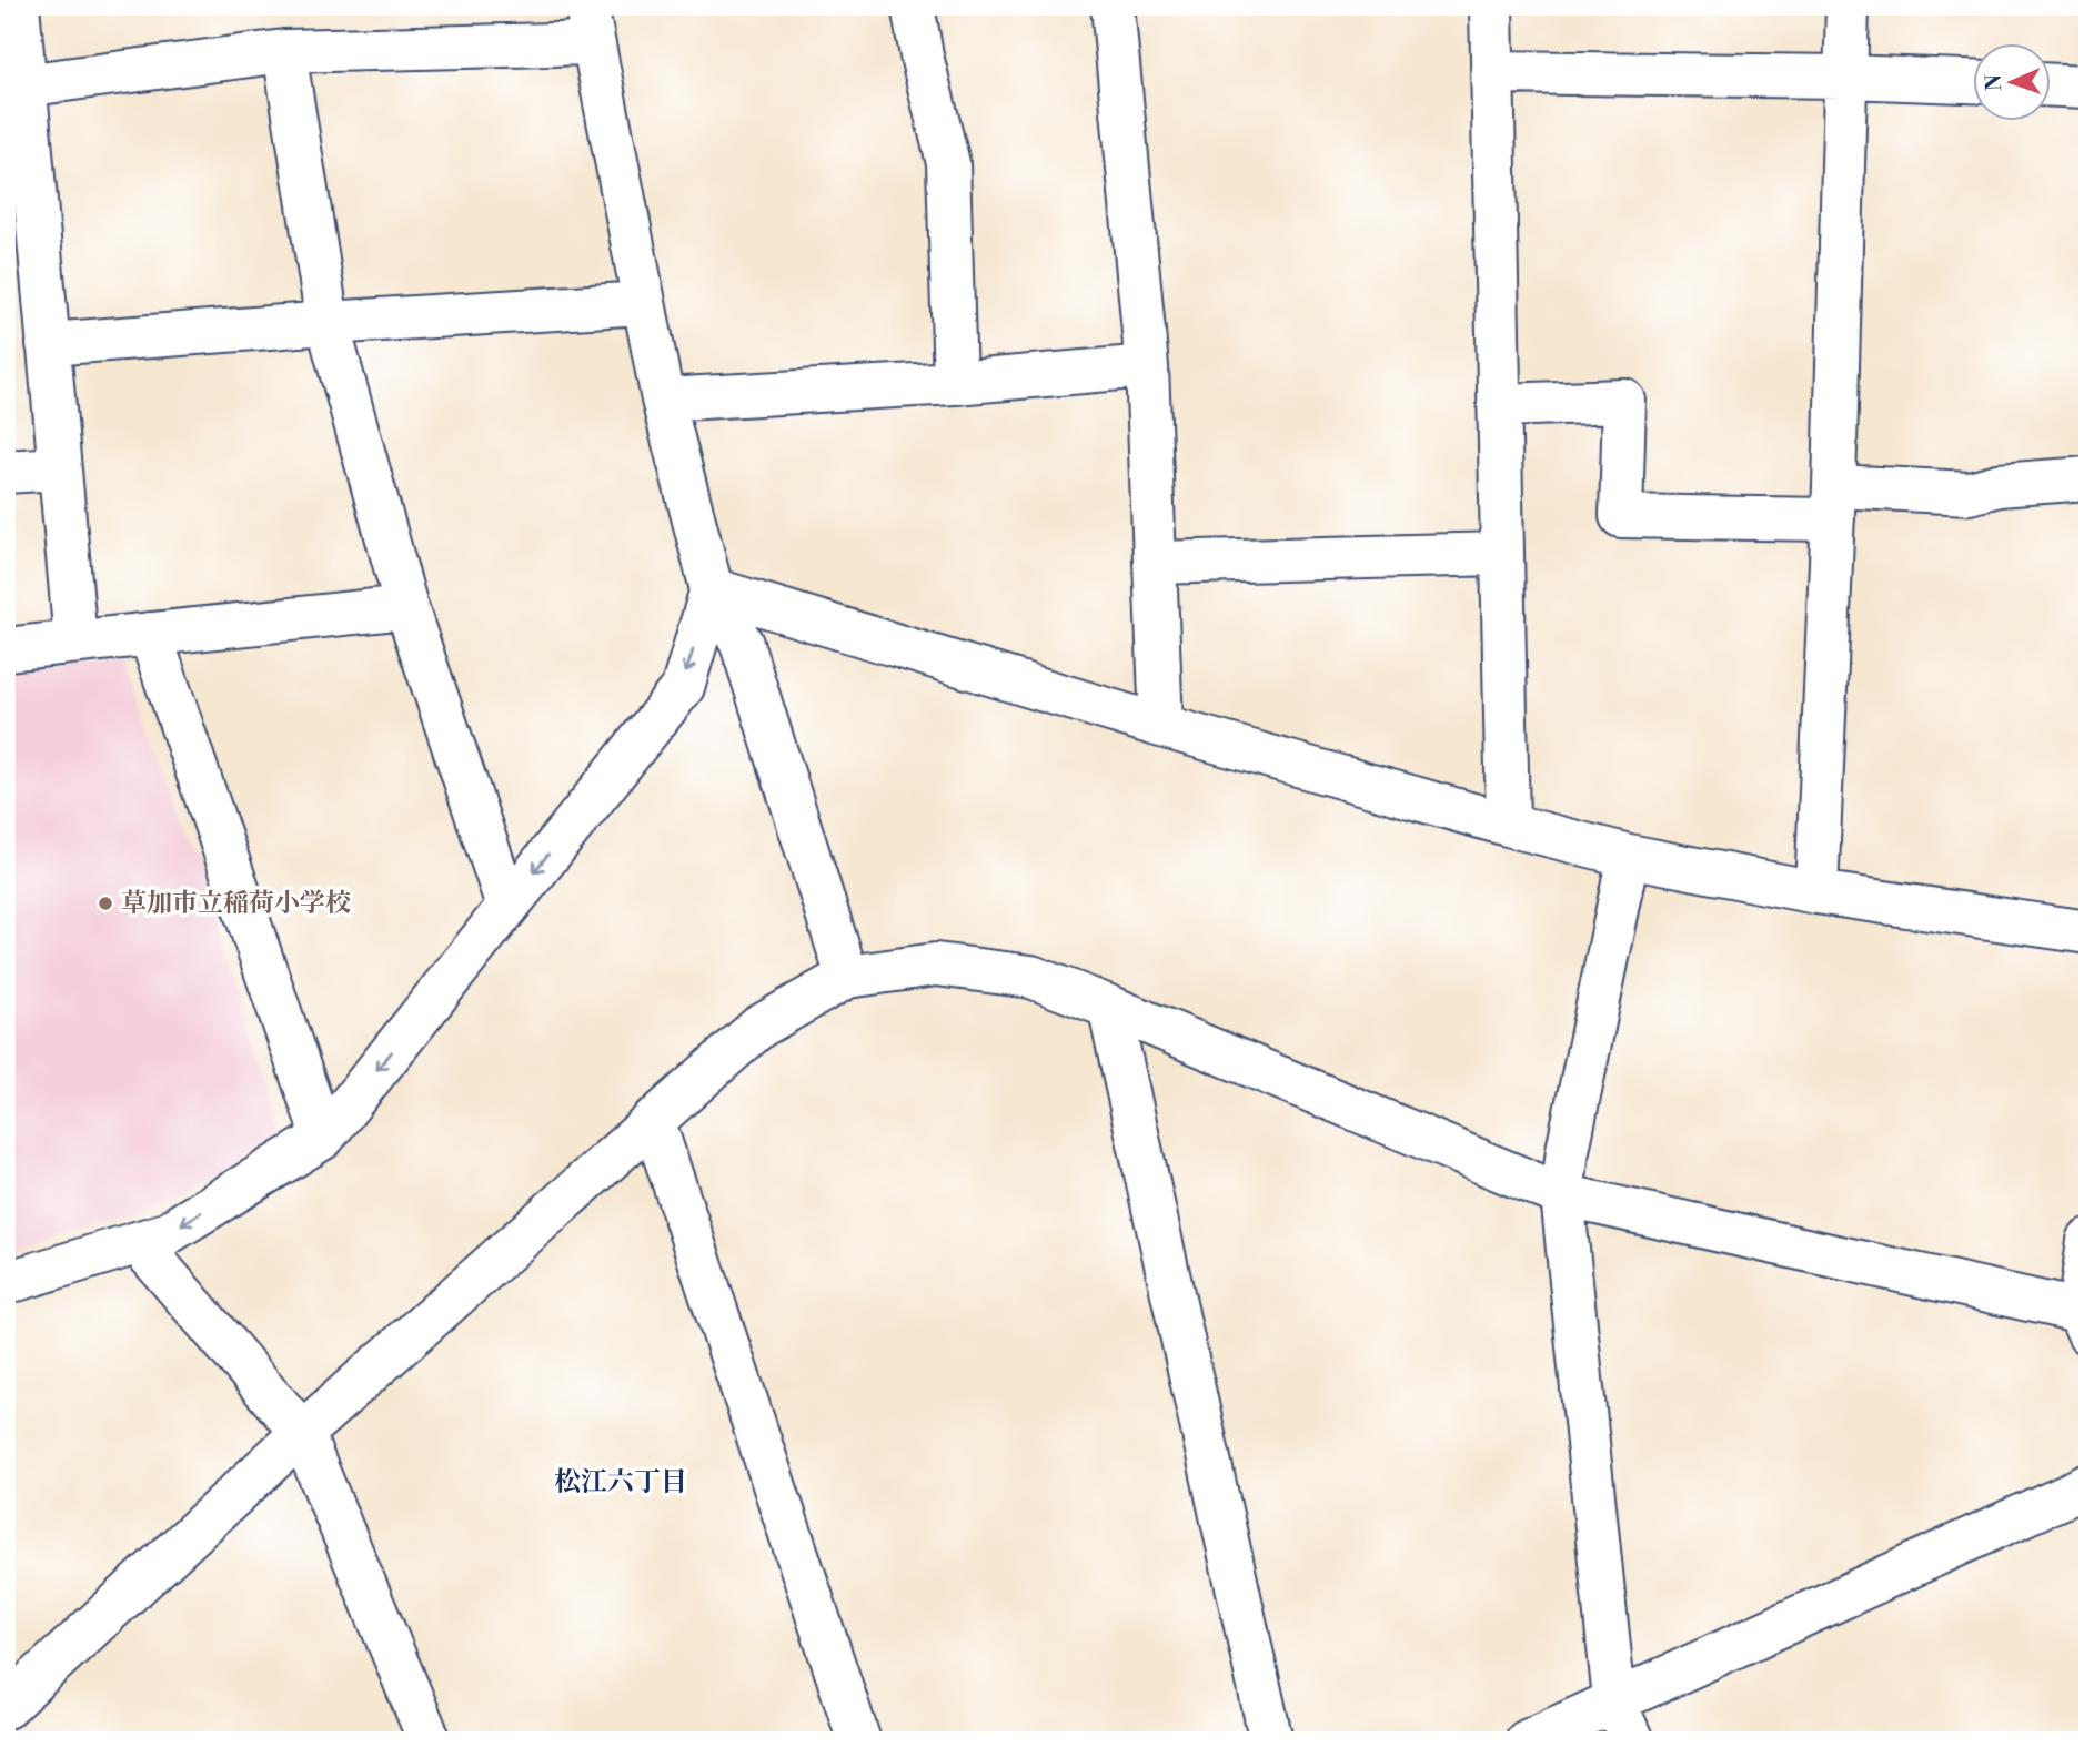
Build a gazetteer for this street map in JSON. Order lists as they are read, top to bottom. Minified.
{"districts":["松江六丁目"],"places":["草加市立稲荷小学校"],"north":"left"}
